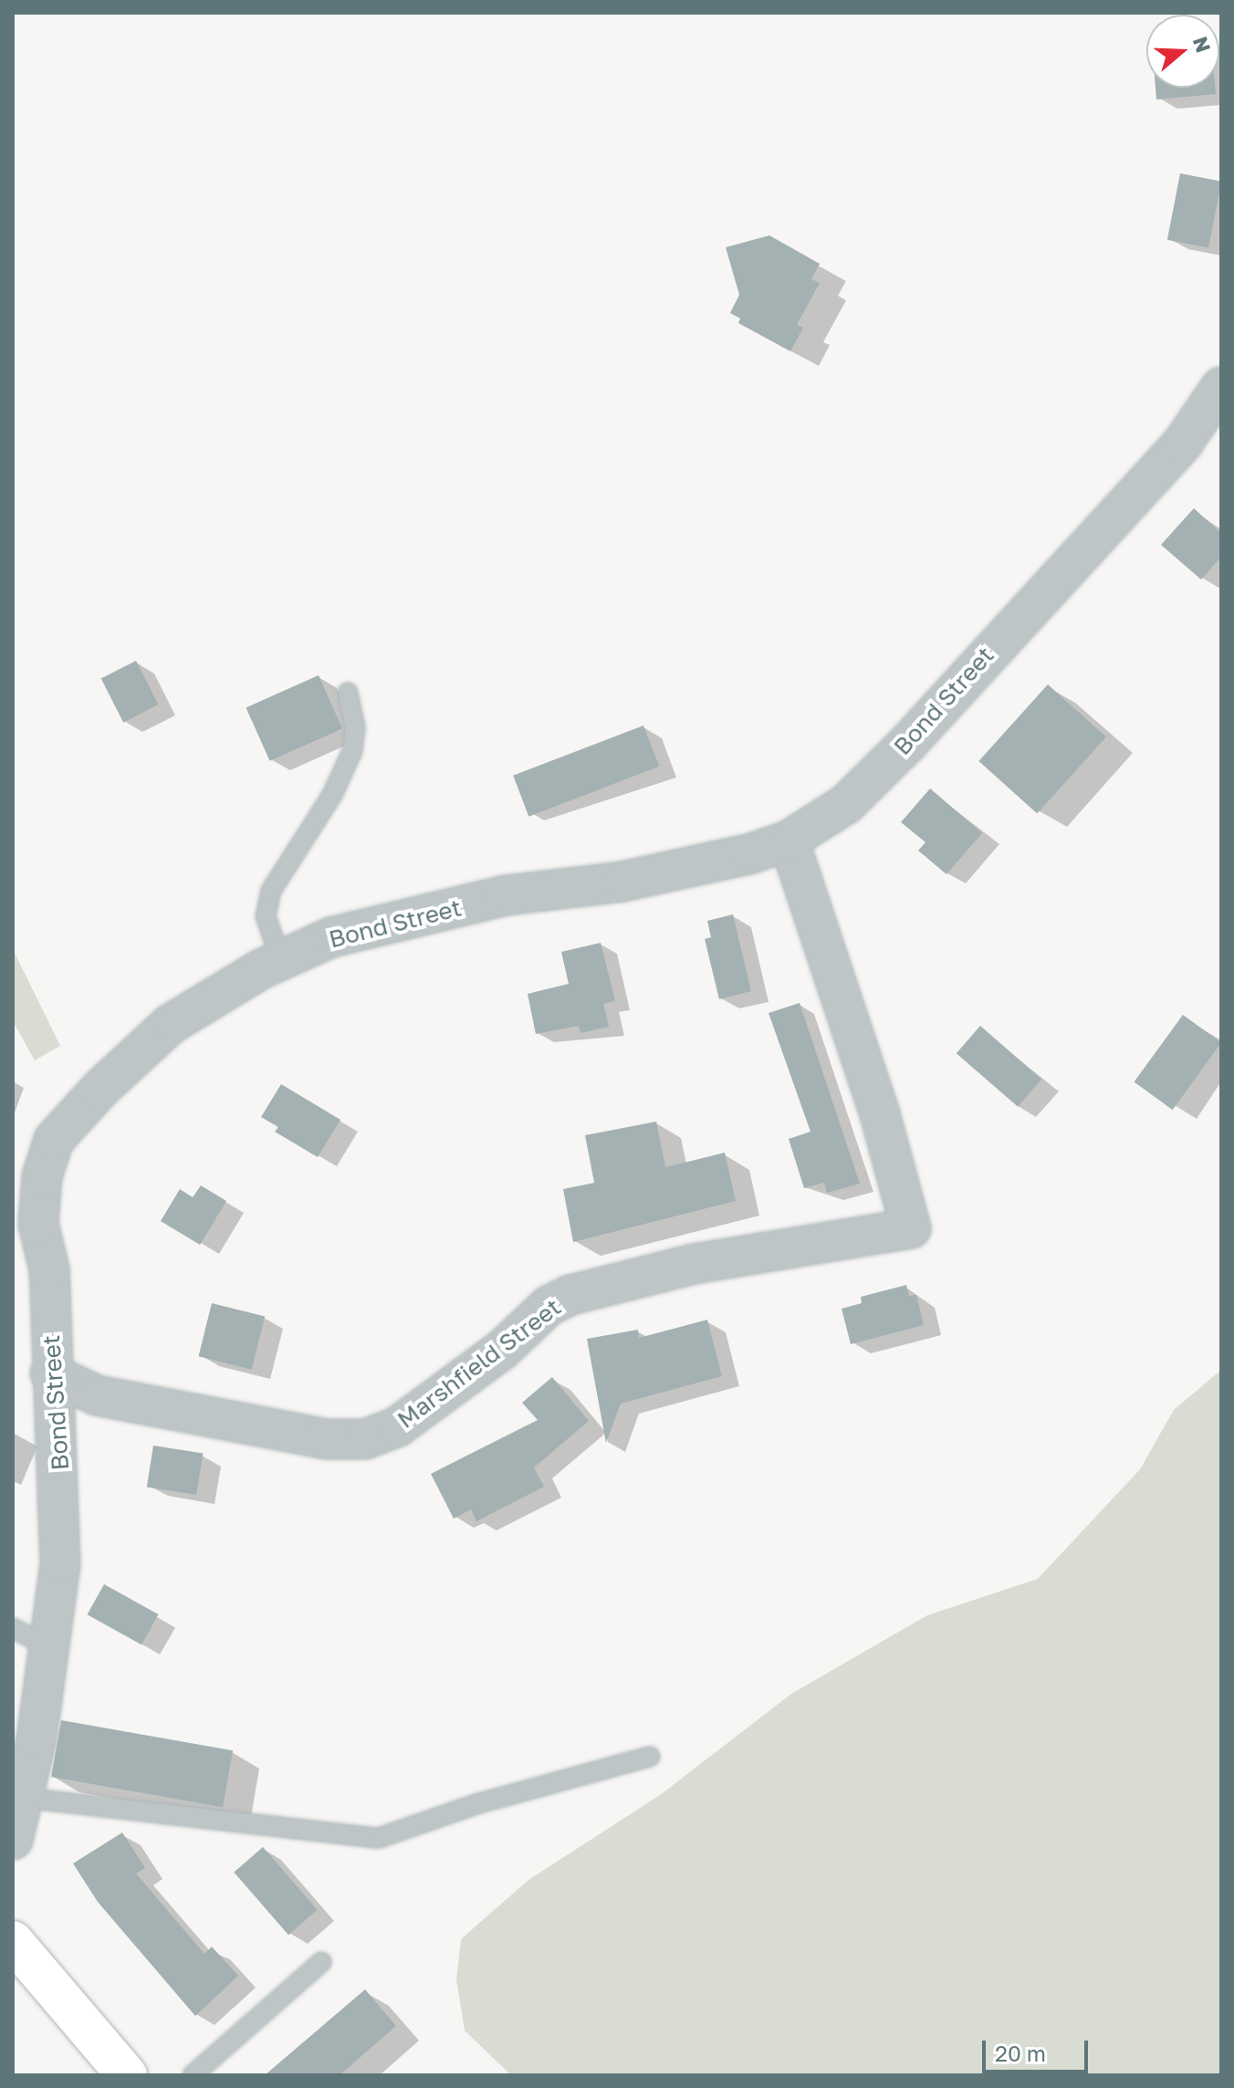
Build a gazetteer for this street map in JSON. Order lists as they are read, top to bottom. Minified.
{"streets":{"street":["Bond Street","Marshfield Street"]},"crossings":[["Bond Street","Marshfield Street"]],"scale_bar":"20 m","north":"right"}
